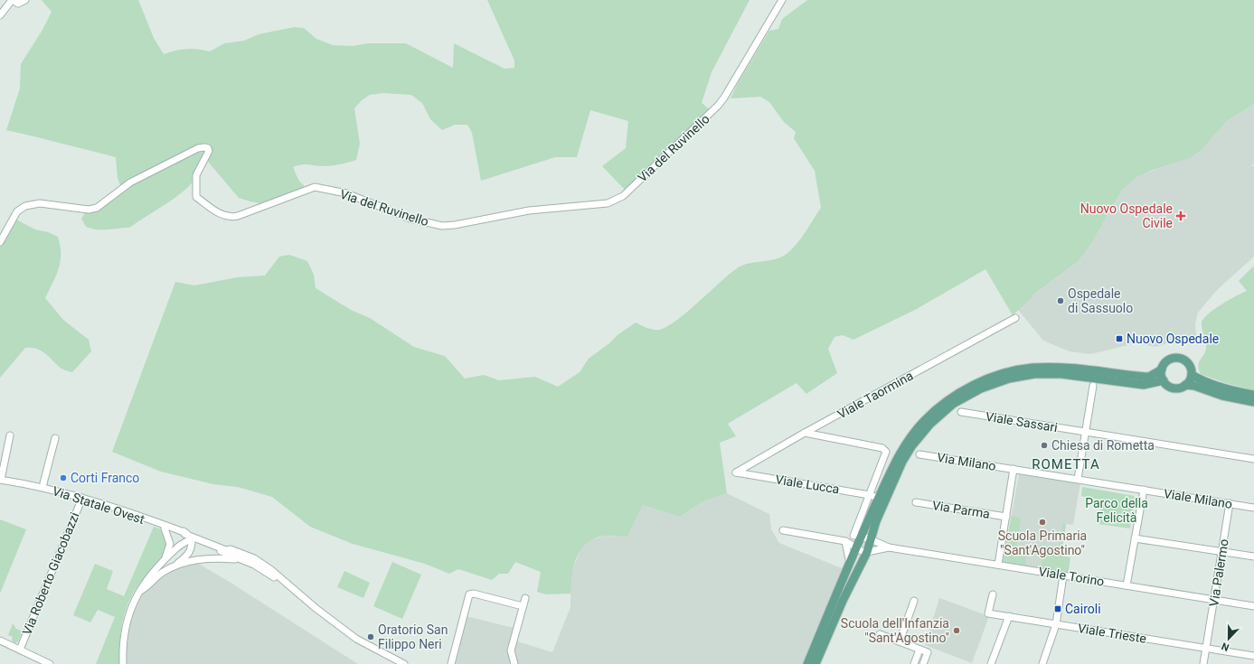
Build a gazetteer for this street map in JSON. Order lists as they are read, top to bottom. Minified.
{"streets":{"street":["Via del Ruvinello","Viale Taormina","Viale Sassari","Via Milano","Viale Lucca","Viale Milano","Via Statale Ovest","Via Parma","Via Palermo","Via Roberto Giacobazzi","Viale Torino","Viale Trieste"]},"crossings":[["Viale Taormina","Viale Lucca"],["Via Milano","Viale Milano"],["Viale Milano","Via Palermo"],["Via Statale Ovest","Via Roberto Giacobazzi"],["Via Palermo","Viale Torino"],["Via Palermo","Viale Trieste"]],"districts":["ROMETTA"],"parks":["Parco della Felicità"],"places":{"health":["Nuovo Ospedale Civile"],"other":["Ospedale di Sassuolo","Chiesa di Rometta","Corti Franco","Scuola Primaria \"Sant'Agostino\"","Scuola dell'Infanzia \"Sant'Agostino\"","Oratorio San Filippo Neri"],"transit":["Nuovo Ospedale","Cairoli"]},"north":"bottom"}
